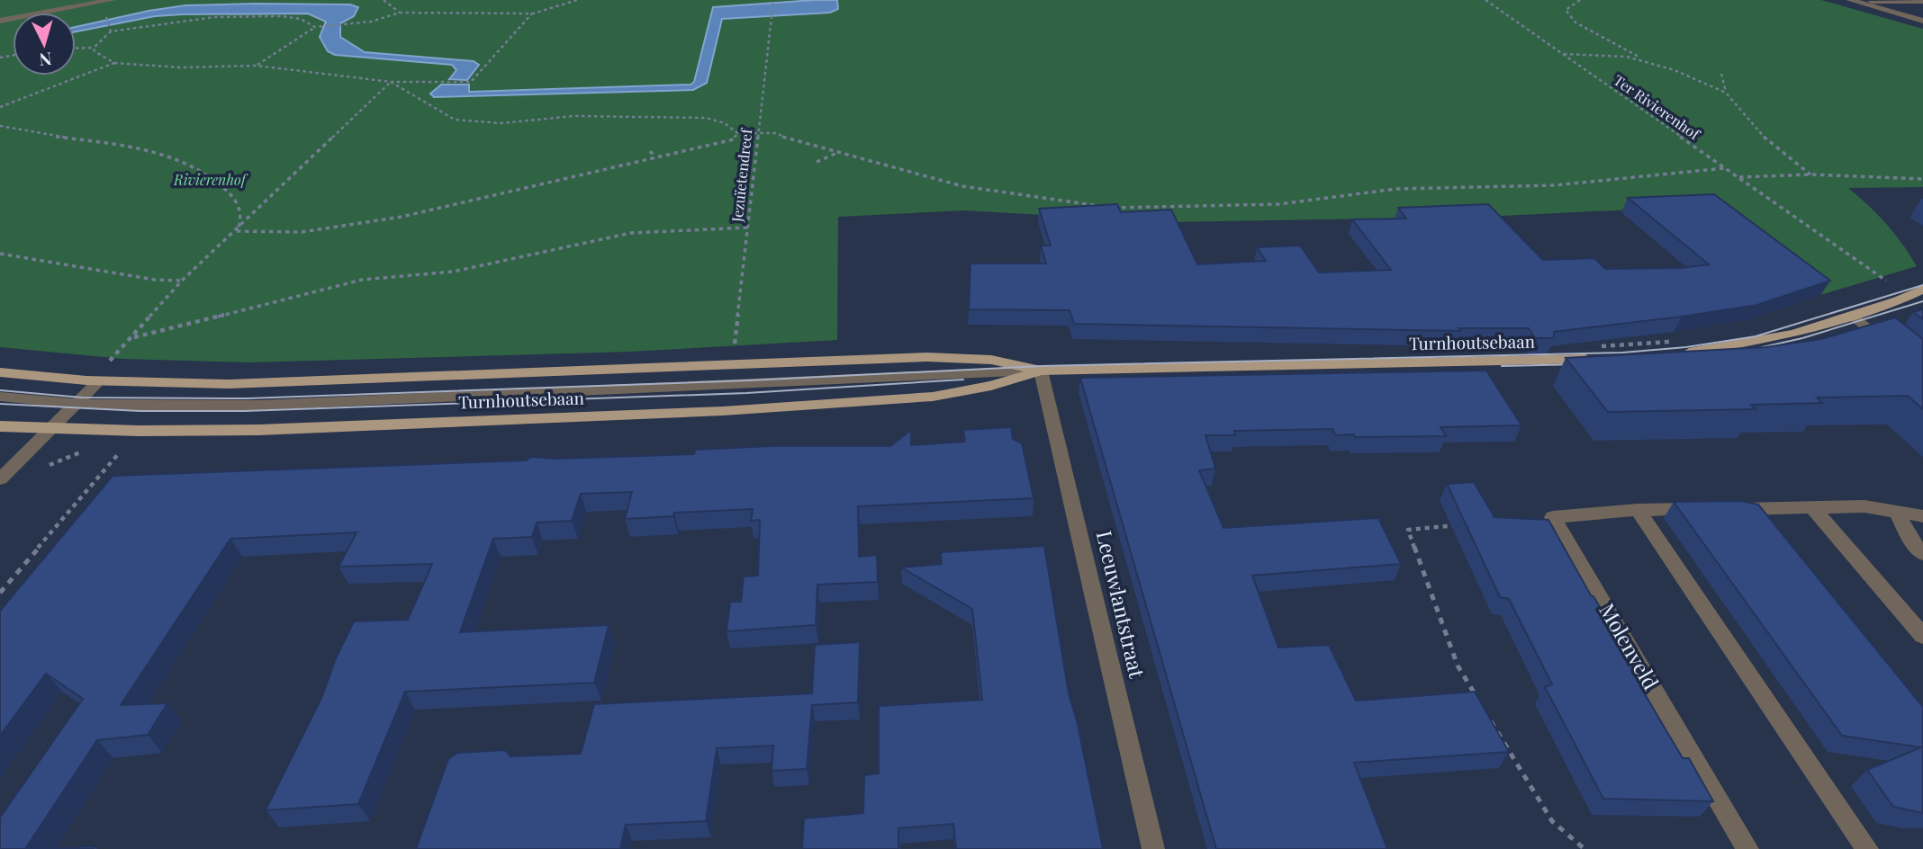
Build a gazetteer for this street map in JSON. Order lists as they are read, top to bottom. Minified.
{"streets":{"main road":["Turnhoutsebaan"],"street":["Leeuwlantstraat","Molenveld"],"path":["Ter Rivierenhof","Jezuïetendreef"]},"crossings":[["Turnhoutsebaan","Leeuwlantstraat"]],"parks":["Rivierenhof"],"north":"bottom"}
